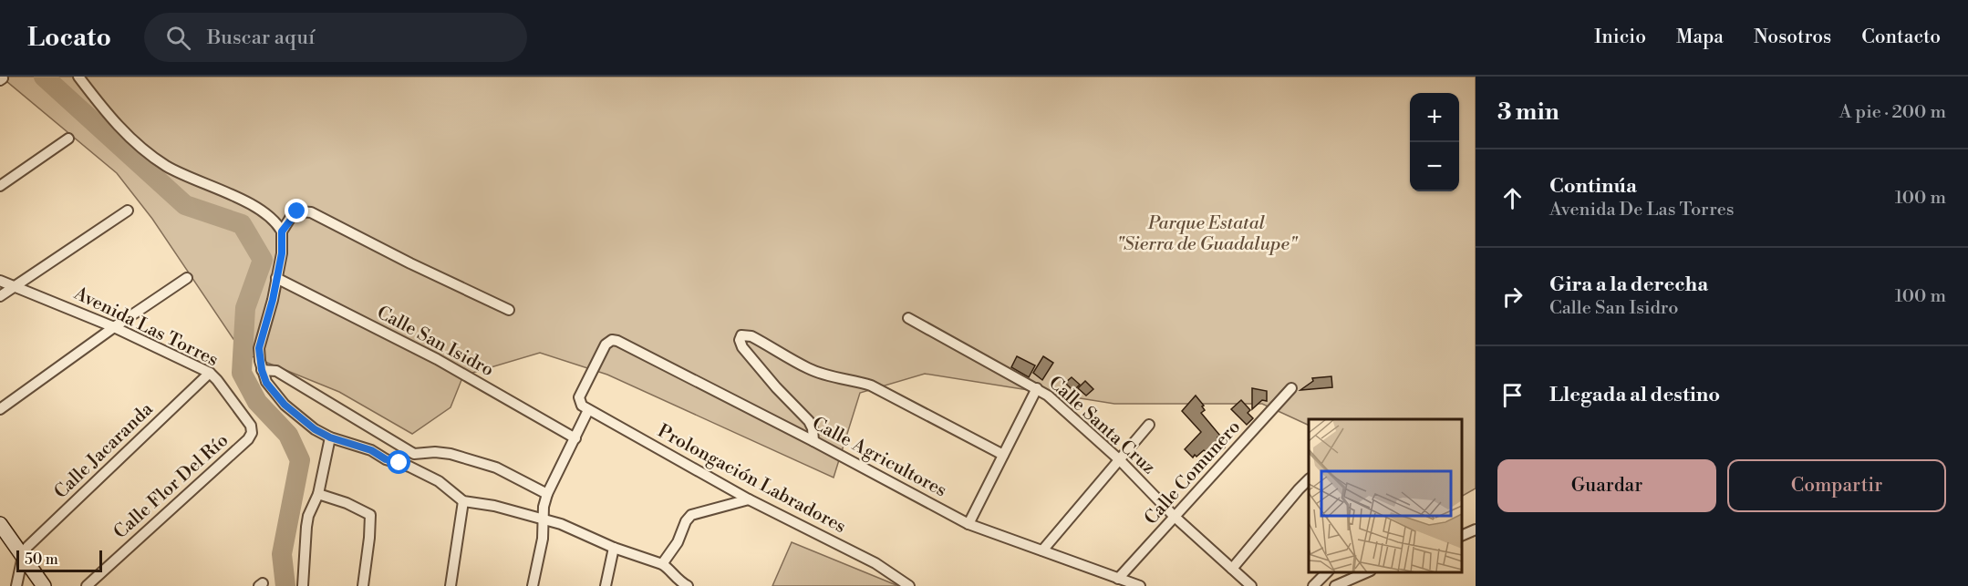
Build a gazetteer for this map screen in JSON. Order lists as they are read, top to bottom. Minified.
{"streets":{"street":["Avenida Las Torres","Calle San Isidro","Calle Santa Cruz","Calle Jacaranda","Calle Agricultores","Calle Comunero","Prolongación Labradores","Calle Flor Del Río"]},"crossings":[["Avenida Las Torres","Calle Jacaranda"],["Avenida Las Torres","Calle Flor Del Río"],["Calle Santa Cruz","Calle Comunero"],["Calle Agricultores","Calle Comunero"],["Calle Agricultores","Prolongación Labradores"]],"parks":["Parque Estatal \"Sierra de Guadalupe\""],"scale_bar":"50 m","page":{"header":"Locato","search":"Buscar aquí","nav":["Inicio","Mapa","Nosotros","Contacto"],"heading":["3 min","A pie · 200 m"],"map_buttons":["+","−"],"list":[["Continúa","Avenida De Las Torres","100 m"],["Gira a la derecha","Calle San Isidro","100 m"],"Llegada al destino"],"buttons":["Guardar","Compartir"],"scale":"50 m"}}
